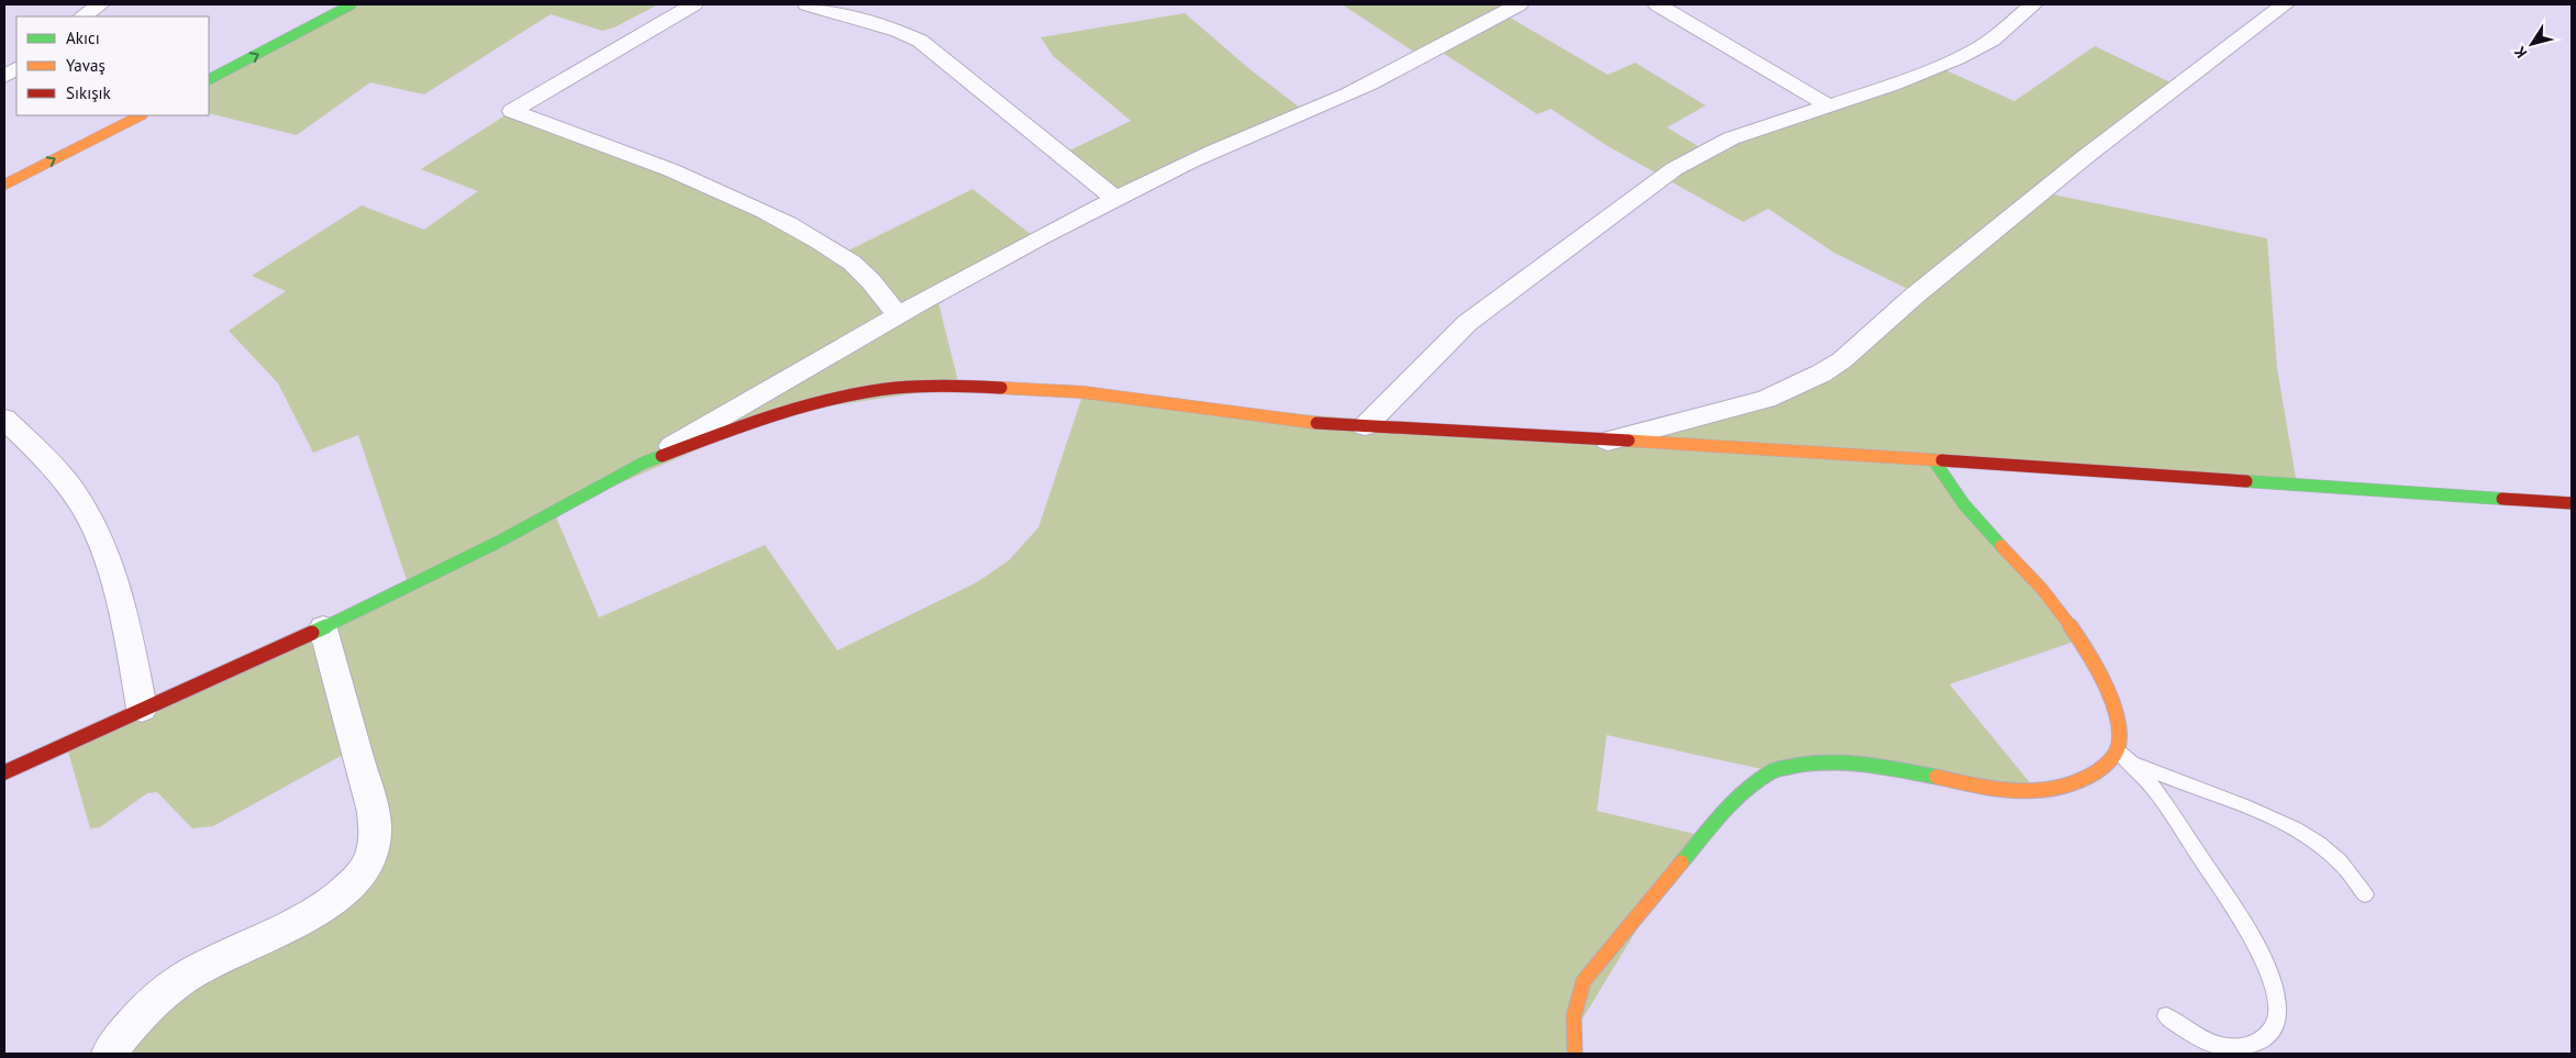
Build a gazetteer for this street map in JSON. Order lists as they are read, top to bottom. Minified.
{"legend":["Akıcı","Yavaş","Sıkışık"],"north":"bottom left"}
